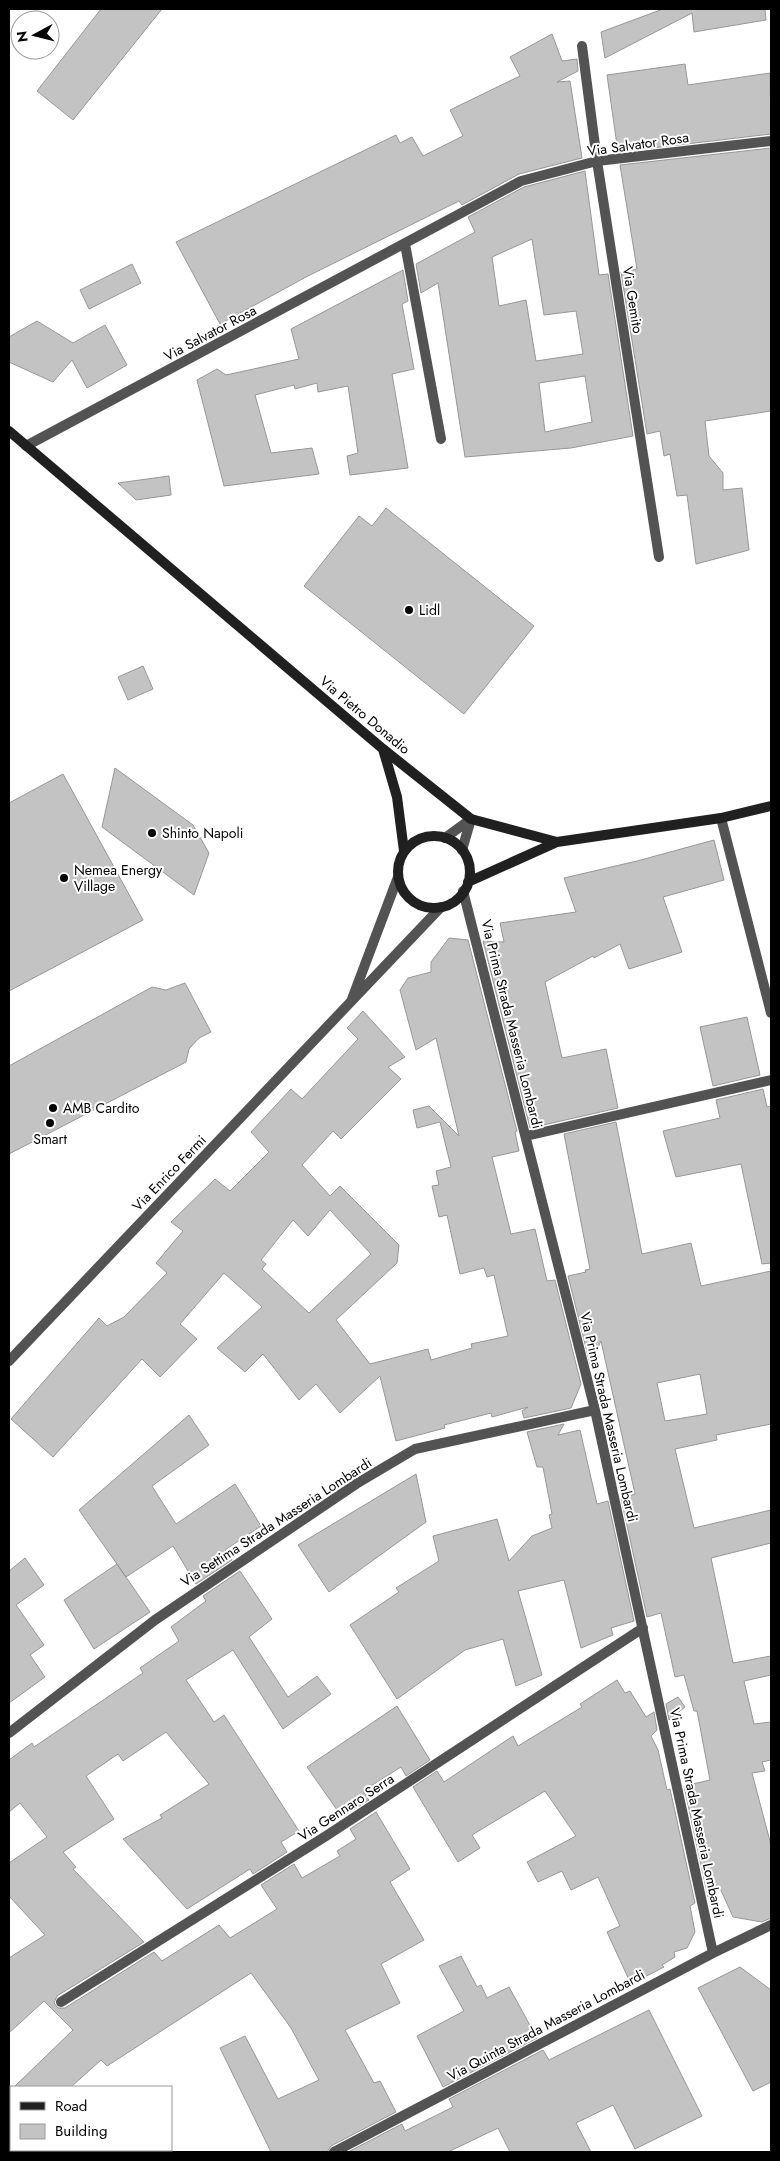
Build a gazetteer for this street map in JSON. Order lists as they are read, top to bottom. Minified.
{"streets":{"main road":["Via Pietro Donadio"],"street":["Via Salvator Rosa","Via Gemito","Via Prima Strada Masseria Lombardi","Via Enrico Fermi","Via Settima Strada Masseria Lombardi","Via Gennaro Serra","Via Quinta Strada Masseria Lombardi"]},"crossings":[["Via Salvator Rosa","Via Gemito"],["Via Salvator Rosa","Via Pietro Donadio"],["Via Prima Strada Masseria Lombardi","Via Enrico Fermi"],["Via Prima Strada Masseria Lombardi","Via Settima Strada Masseria Lombardi"],["Via Prima Strada Masseria Lombardi","Via Gennaro Serra"],["Via Prima Strada Masseria Lombardi","Via Quinta Strada Masseria Lombardi"]],"places":["Lidl","Shinto Napoli","Nemea Energy Village","AMB Cardito","Smart"],"legend":["Road","Building"],"north":"left"}
